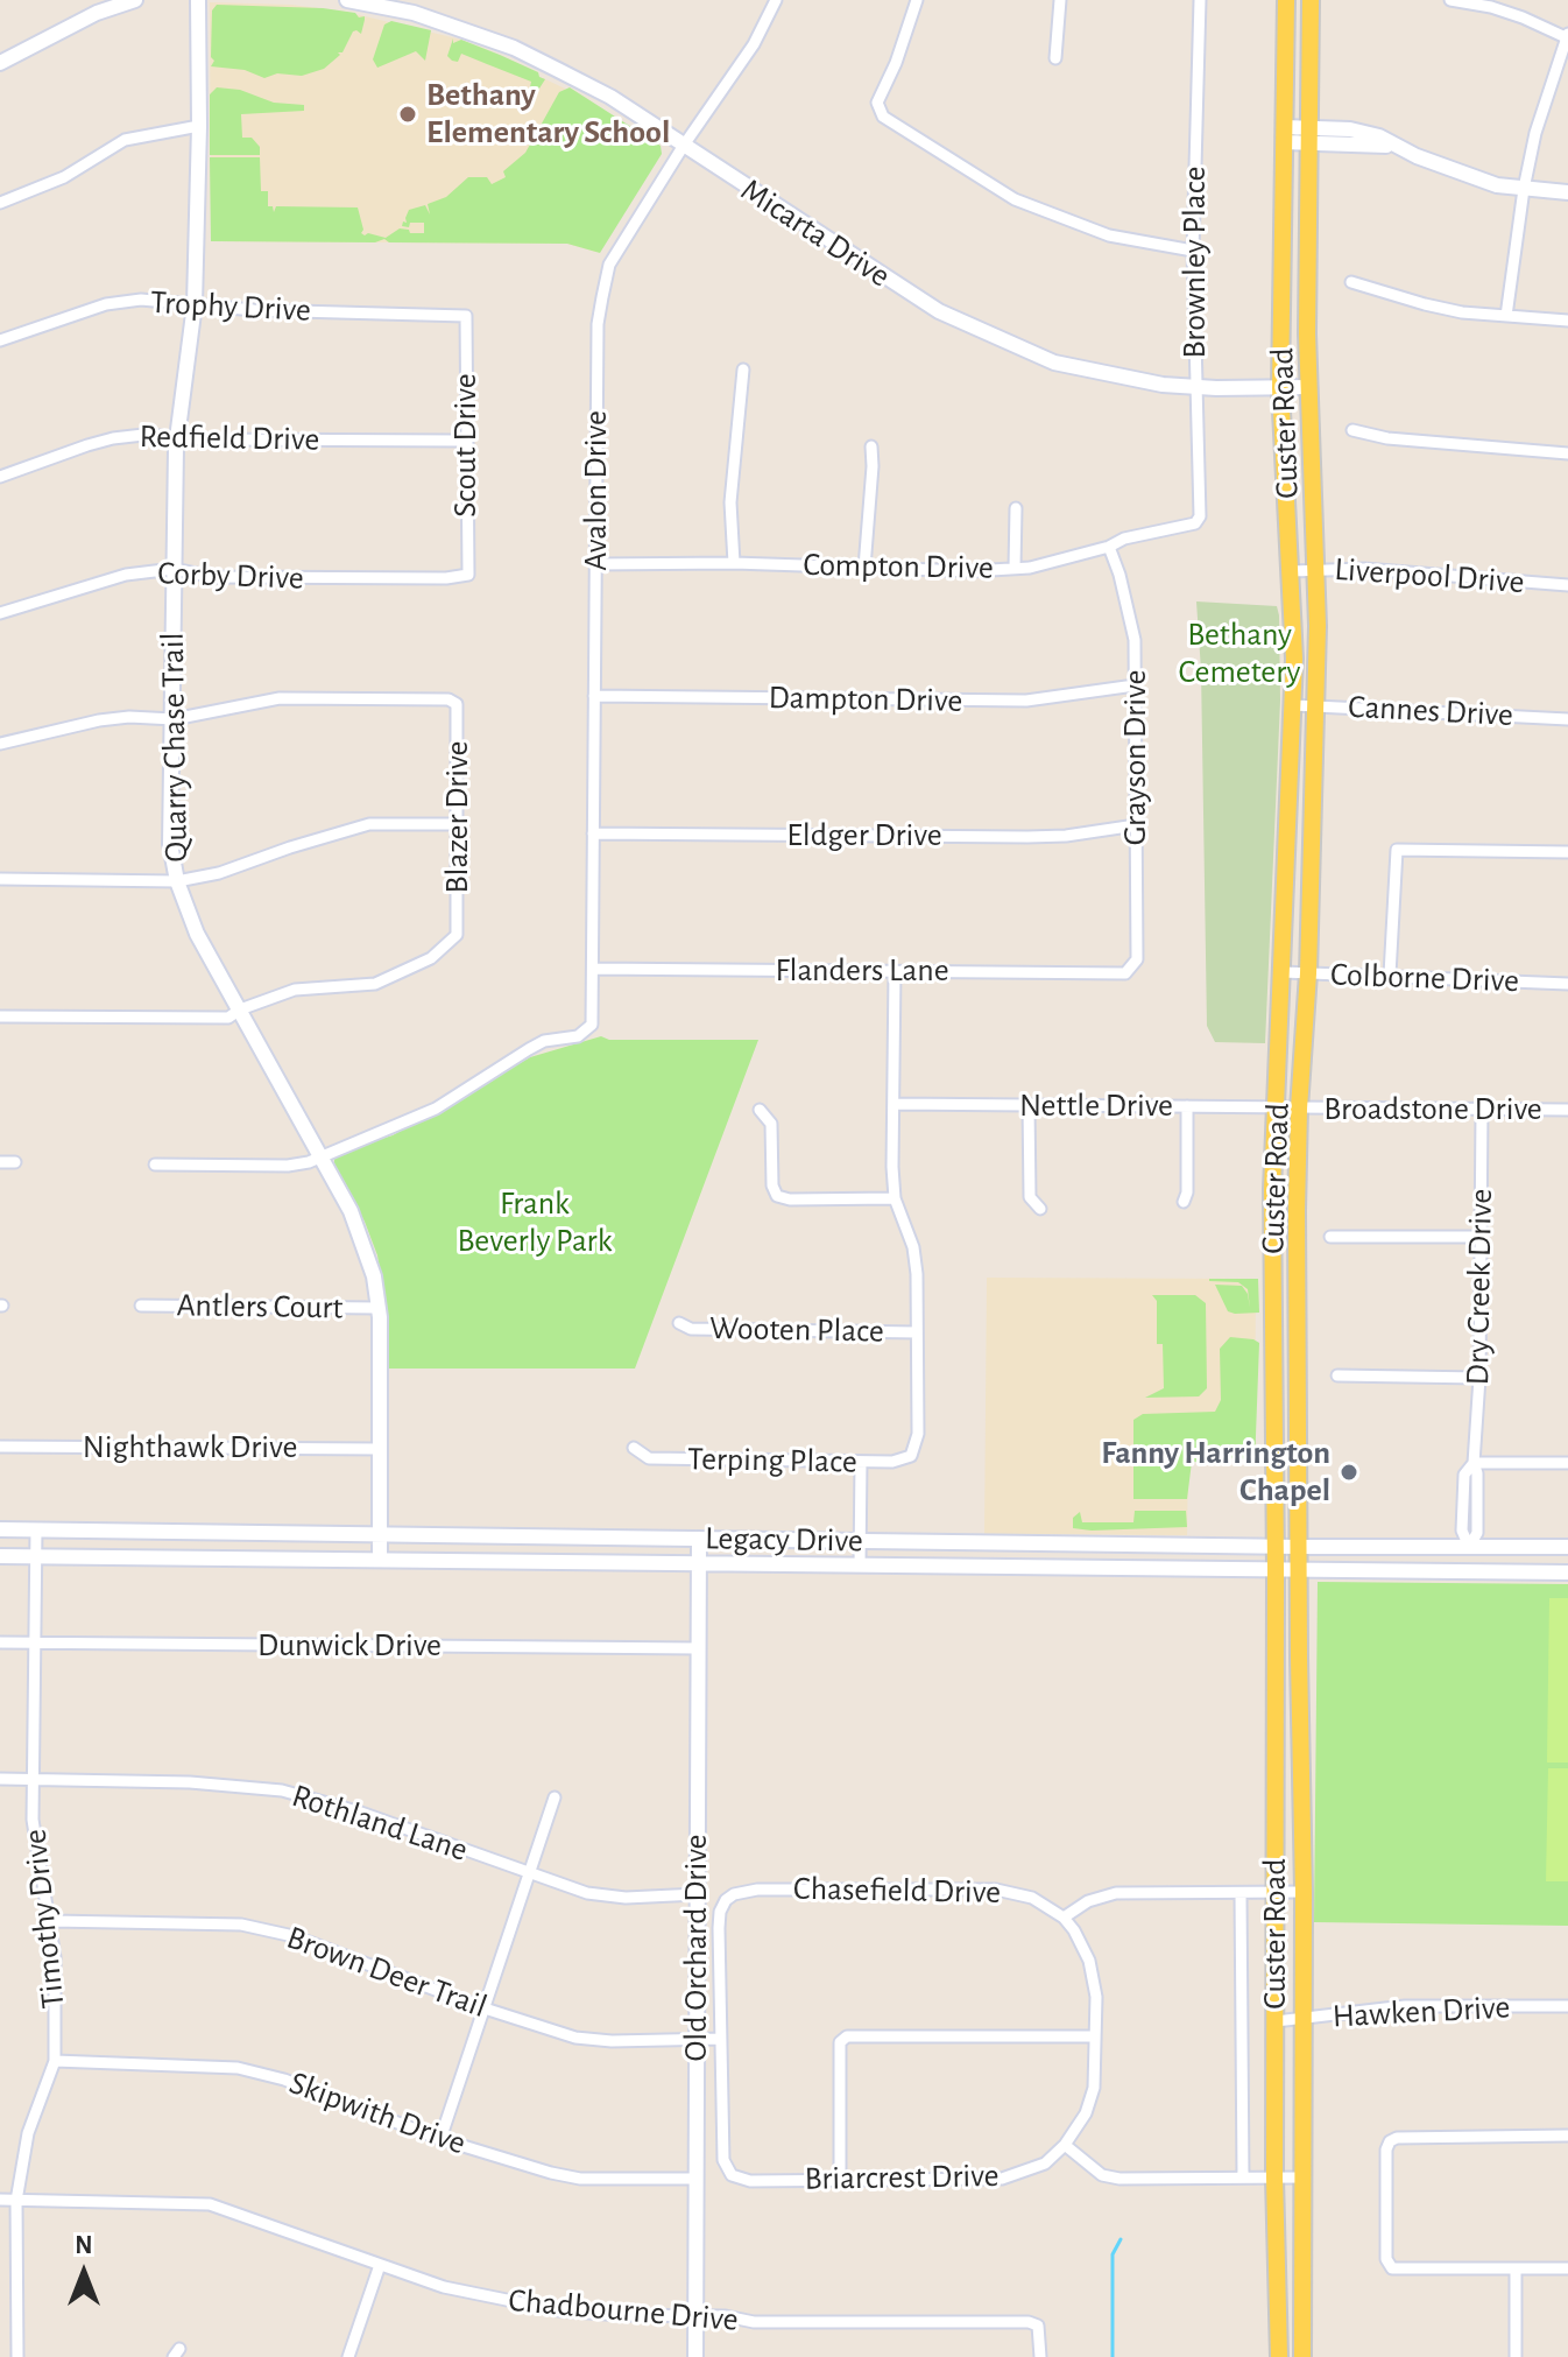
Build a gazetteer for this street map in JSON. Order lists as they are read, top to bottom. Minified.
{"streets":{"main road":["Custer Road"],"street":["Micarta Drive","Brownley Place","Trophy Drive","Redfield Drive","Scout Drive","Avalon Drive","Compton Drive","Corby Drive","Liverpool Drive","Dampton Drive","Cannes Drive","Quarry Chase Trail","Grayson Drive","Blazer Drive","Eldger Drive","Flanders Lane","Colborne Drive","Nettle Drive","Broadstone Drive","Dry Creek Drive","Antlers Court","Wooten Place","Nighthawk Drive","Terping Place","Legacy Drive","Dunwick Drive","Rothland Lane","Chasefield Drive","Timothy Drive","Old Orchard Drive","Brown Deer Trail","Hawken Drive","Skipwith Drive","Briarcrest Drive","Chadbourne Drive"]},"crossings":[["Micarta Drive","Brownley Place"],["Micarta Drive","Custer Road"],["Micarta Drive","Avalon Drive"],["Brownley Place","Compton Drive"],["Trophy Drive","Scout Drive"],["Trophy Drive","Quarry Chase Trail"],["Custer Road","Liverpool Drive"],["Custer Road","Cannes Drive"],["Custer Road","Colborne Drive"],["Custer Road","Nettle Drive"],["Custer Road","Broadstone Drive"],["Custer Road","Legacy Drive"],["Custer Road","Hawken Drive"],["Redfield Drive","Scout Drive"],["Redfield Drive","Quarry Chase Trail"],["Scout Drive","Corby Drive"],["Avalon Drive","Compton Drive"],["Avalon Drive","Dampton Drive"],["Avalon Drive","Quarry Chase Trail"],["Avalon Drive","Eldger Drive"],["Avalon Drive","Flanders Lane"],["Compton Drive","Grayson Drive"],["Corby Drive","Quarry Chase Trail"],["Dampton Drive","Grayson Drive"],["Quarry Chase Trail","Blazer Drive"],["Quarry Chase Trail","Antlers Court"],["Quarry Chase Trail","Nighthawk Drive"],["Quarry Chase Trail","Legacy Drive"],["Grayson Drive","Eldger Drive"],["Grayson Drive","Flanders Lane"],["Nettle Drive","Broadstone Drive"],["Broadstone Drive","Dry Creek Drive"],["Dry Creek Drive","Legacy Drive"],["Wooten Place","Terping Place"],["Legacy Drive","Timothy Drive"],["Legacy Drive","Old Orchard Drive"],["Dunwick Drive","Timothy Drive"],["Dunwick Drive","Old Orchard Drive"],["Rothland Lane","Timothy Drive"],["Rothland Lane","Old Orchard Drive"],["Chasefield Drive","Brown Deer Trail"],["Chasefield Drive","Briarcrest Drive"],["Timothy Drive","Brown Deer Trail"],["Timothy Drive","Skipwith Drive"],["Timothy Drive","Chadbourne Drive"],["Old Orchard Drive","Brown Deer Trail"],["Old Orchard Drive","Skipwith Drive"],["Old Orchard Drive","Chadbourne Drive"],["Brown Deer Trail","Briarcrest Drive"]],"parks":["Bethany Cemetery","Frank Beverly Park"],"places":["Bethany Elementary School","Fanny Harrington Chapel"],"north":"top"}
